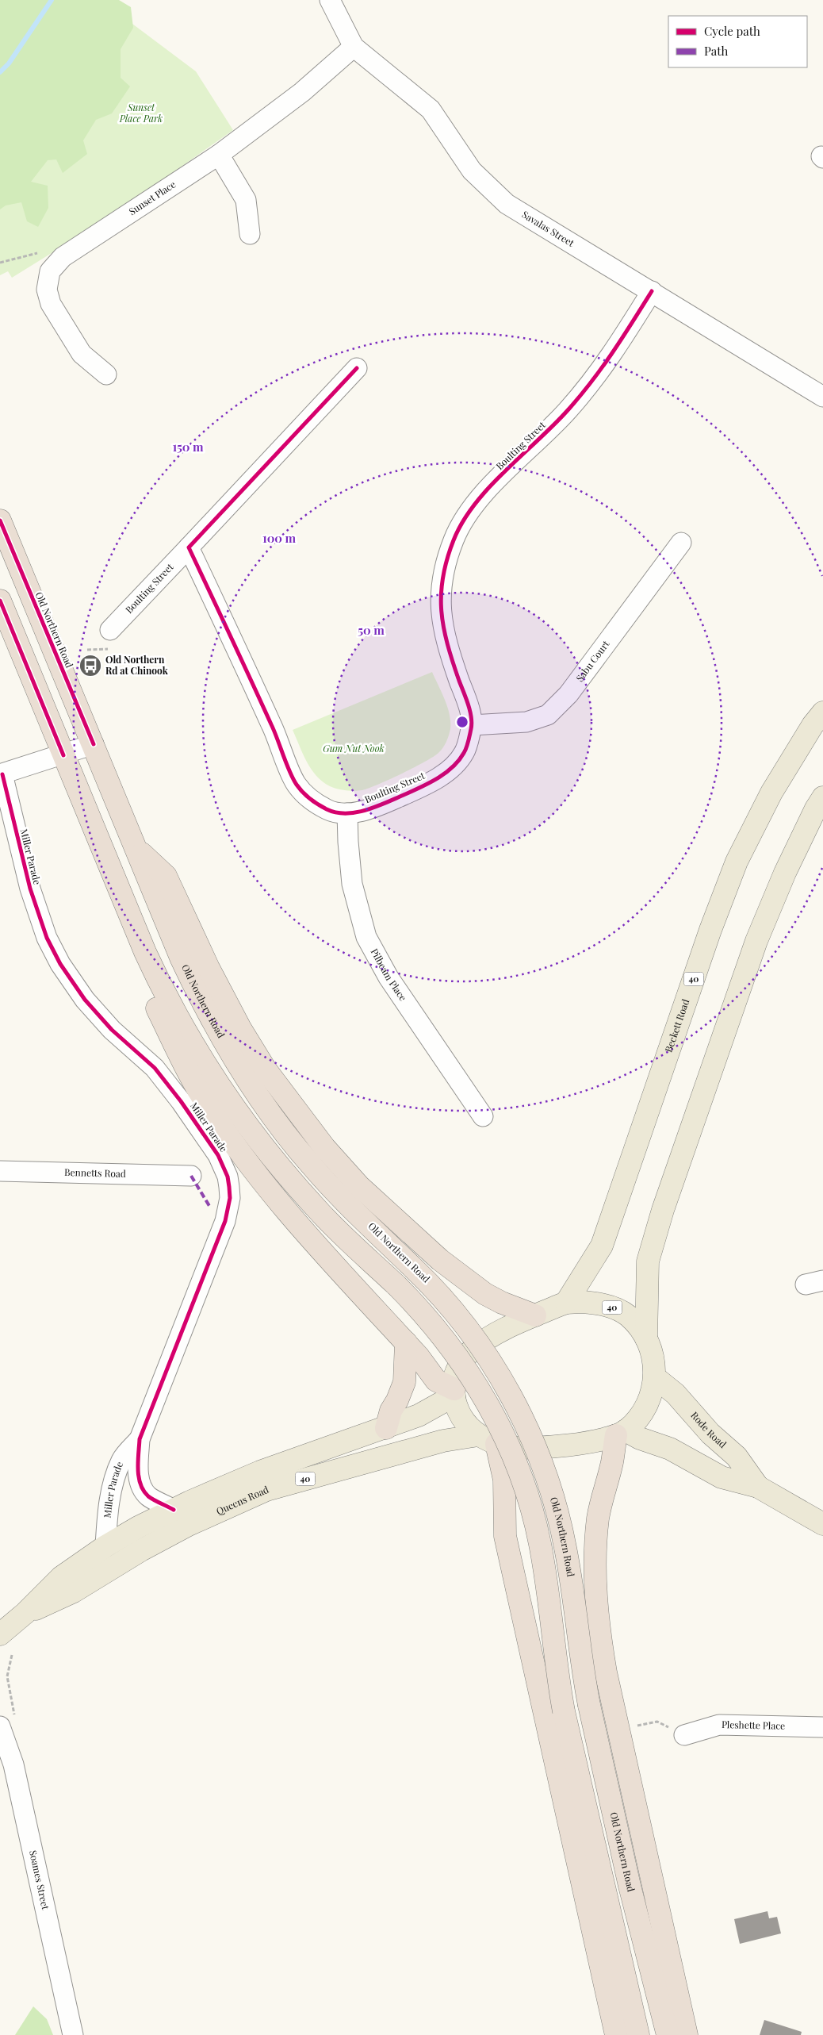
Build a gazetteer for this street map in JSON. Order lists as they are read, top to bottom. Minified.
{"streets":{"highway":["Old Northern Road"],"main road":["40","Beckett Road","Rode Road","Queens Road"],"street":["Sunset Place","Savalas Street","Boulting Street","Sabu Court","Miller Parade","Pilbeam Place","Bennetts Road","Pleshette Place","Soames Street"]},"crossings":[["Sunset Place","Savalas Street"],["Savalas Street","Boulting Street"],["Boulting Street","Sabu Court"],["Boulting Street","Pilbeam Place"],["Miller Parade","Queens Road"],["40","Beckett Road"],["40","Rode Road"],["40","Queens Road"]],"parks":["Sunset Place Park","Gum Nut Nook"],"places":{"bus stop":["Old Northern Rd at Chinook"]},"legend":["Cycle path","Path"],"rings":["150 m","100 m","50 m"]}
